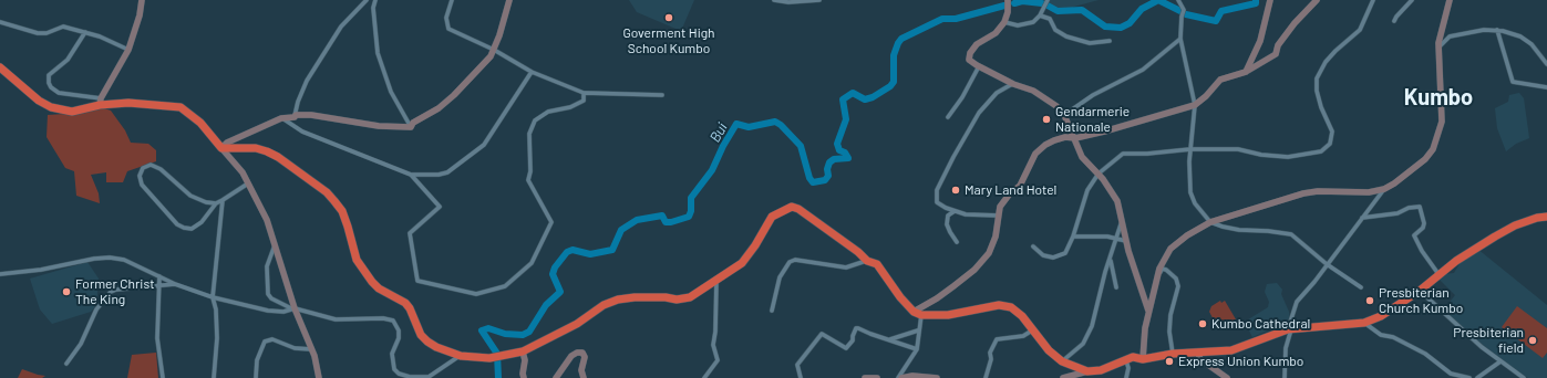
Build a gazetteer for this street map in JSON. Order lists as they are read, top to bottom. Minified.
{"districts":["Kumbo"],"water":["Bui"],"places":["Goverment High School Kumbo","Gendarmerie Nationale","Mary Land Hotel","Former Christ The King","Presbiterian Church Kumbo","Kumbo Cathedral","Presbiterian field","Express Union Kumbo"]}
